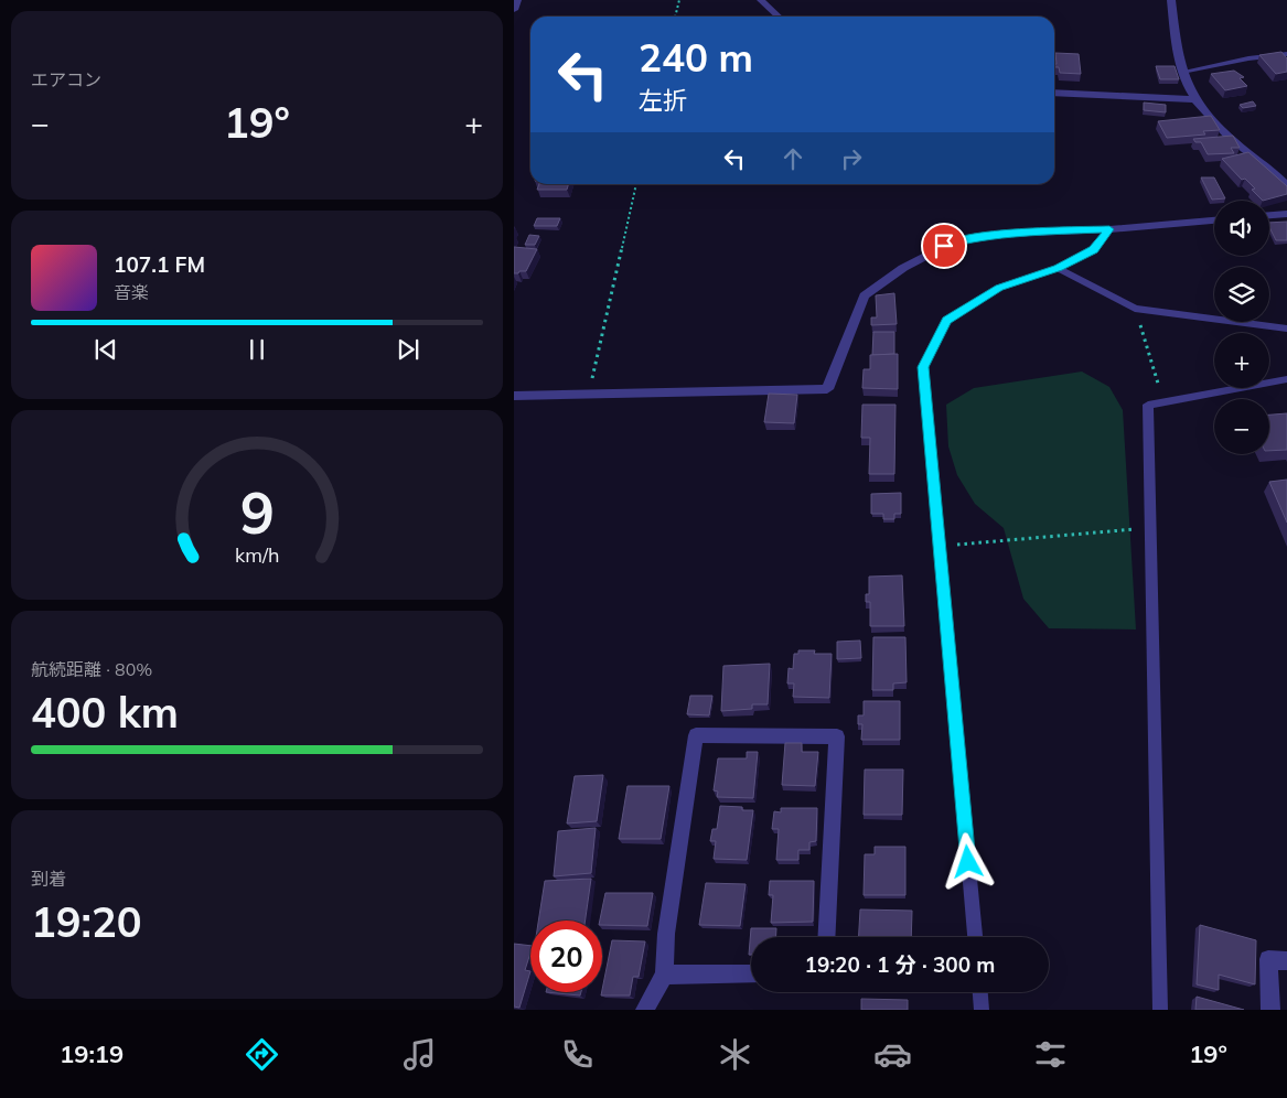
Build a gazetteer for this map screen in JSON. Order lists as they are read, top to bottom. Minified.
{"page":{"tile":["エアコン",["航続距離 · 80%","400 km"],["到着","19:20"]],"turn":["240 m","左折"],"heat":["−","19°","+"],"map_buttons":["+","−"],"song":["107.1 FM","音楽"],"limit":"20","trip":"19:20 · 1 分 · 300 m","tabs":["19:19","19°"],"gauge":["9","km/h"]}}
